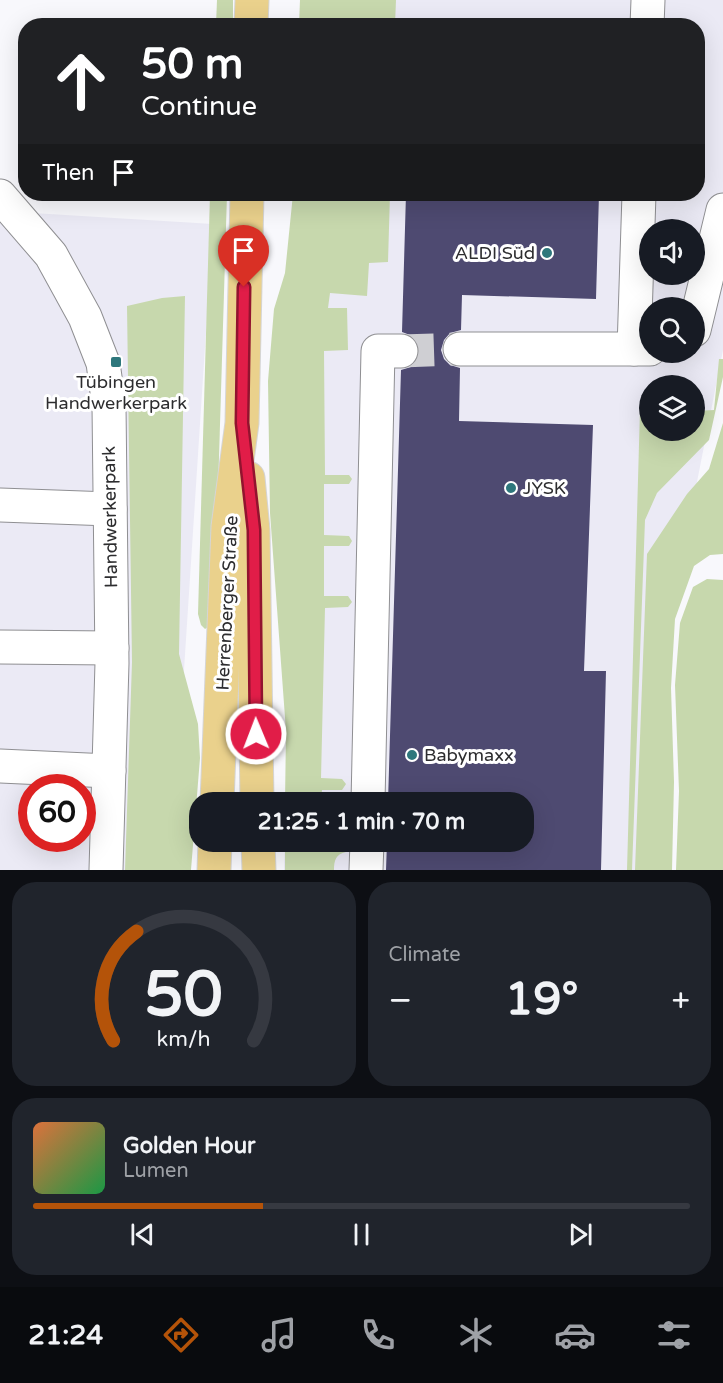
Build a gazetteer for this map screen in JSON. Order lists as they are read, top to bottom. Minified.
{"streets":{"main road":["Herrenberger Straße"],"street":["Handwerkerpark"]},"places":{"other":["ALDI Süd","JYSK","Babymaxx"],"transit":["Tübingen Handwerkerpark"]},"page":{"turn":["50 m","Continue"],"then":"Then","limit":"60","trip":"21:25 · 1 min · 70 m","tile":"Climate","heat":["−","19°","+"],"song":["Golden Hour","Lumen"],"tabs":"21:24","gauge":["50","km/h"]}}
